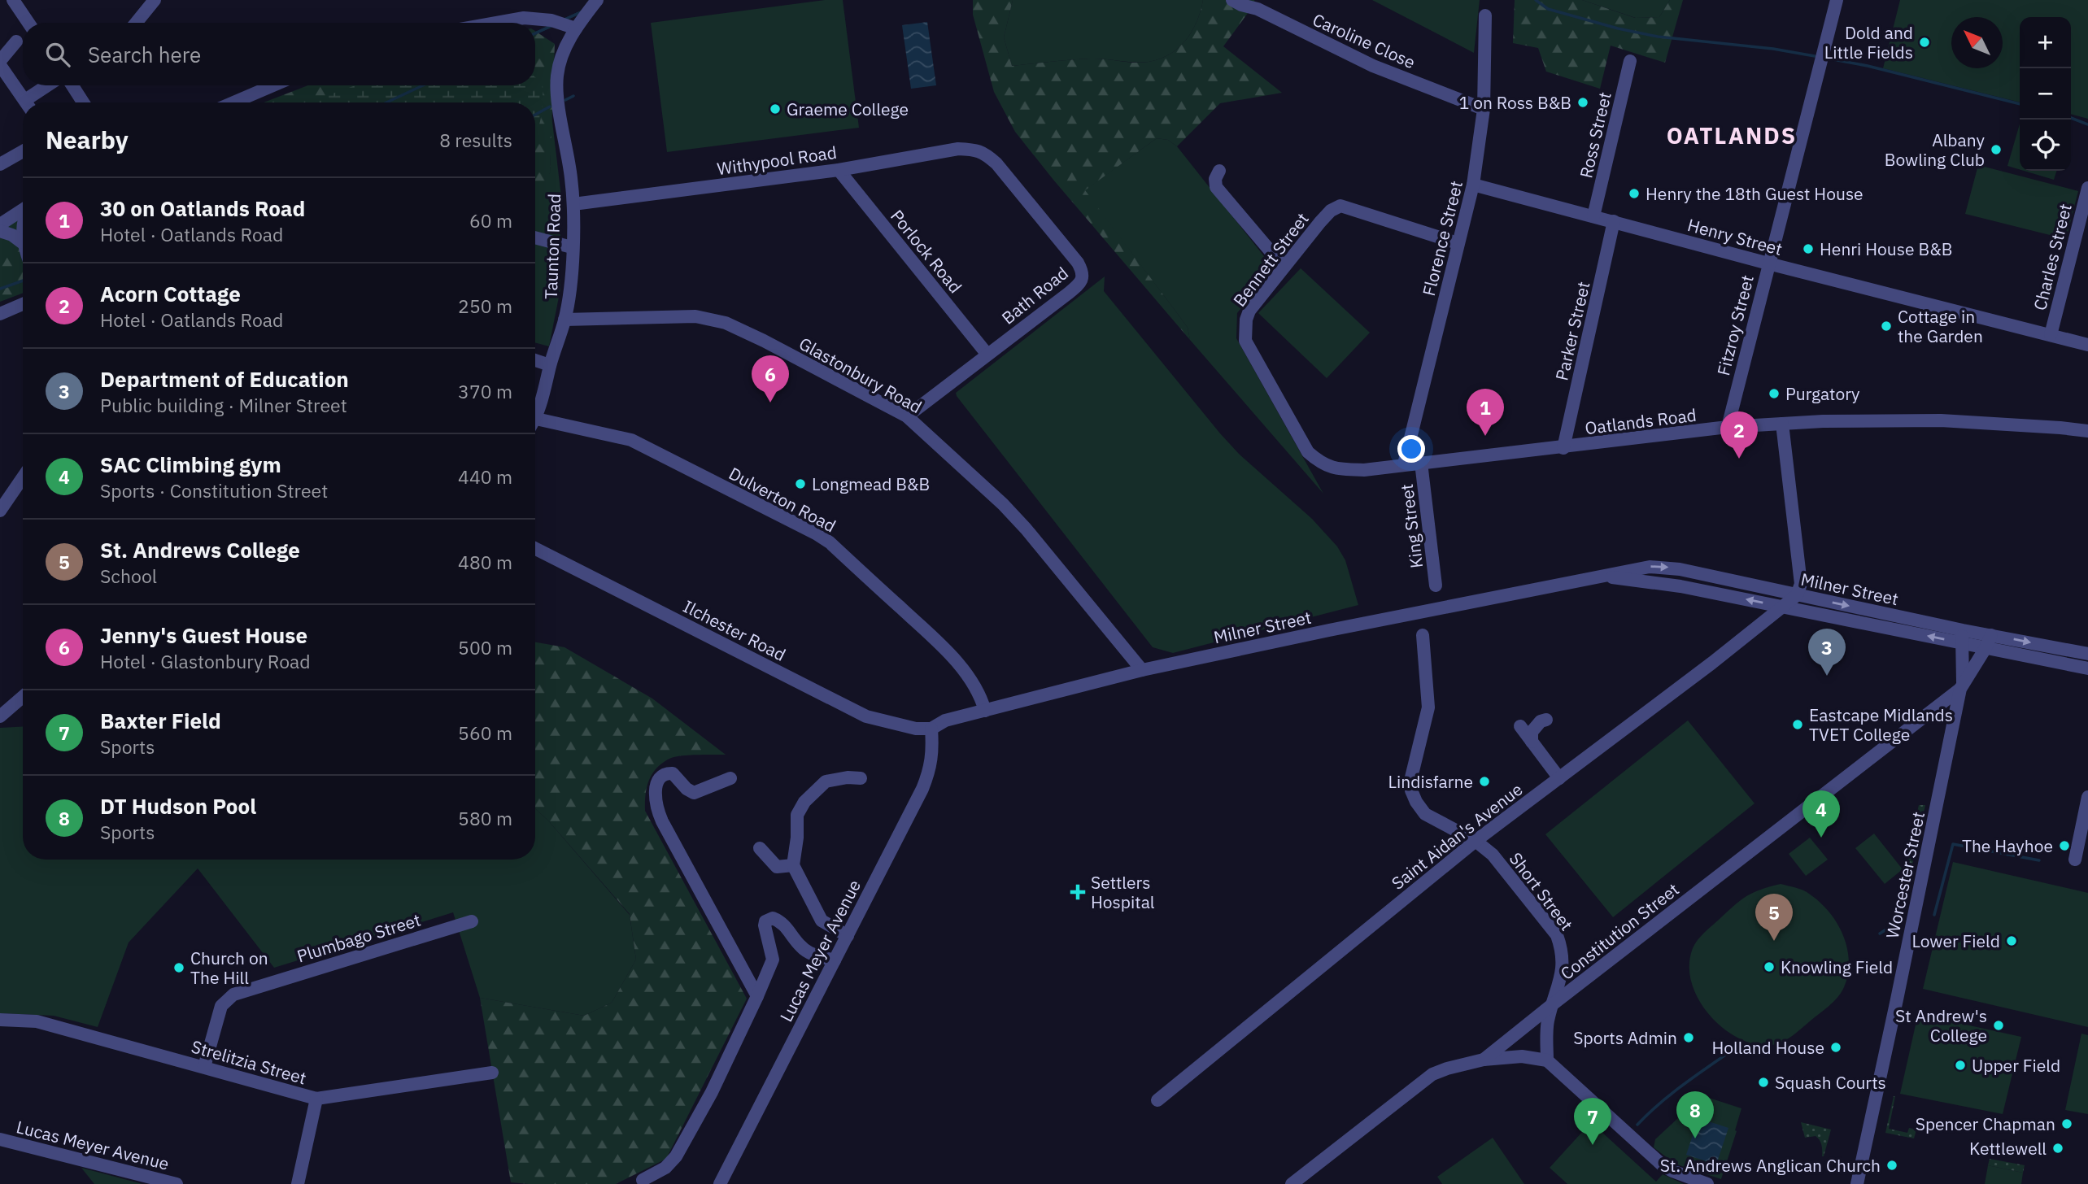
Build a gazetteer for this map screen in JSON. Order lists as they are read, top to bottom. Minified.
{"streets":{"street":["Caroline Close","Ross Street","Withypool Road","Henry Street","Florence Street","Taunton Road","Porlock Road","Charles Street","Bennett Street","Bath Road","Fitzroy Street","Parker Street","Glastonbury Road","Oatlands Road","Dulverton Road","King Street","Milner Street","Ilchester Road","Saint Aidan's Avenue","Worcester Street","Short Street","Constitution Street","Plumbago Street","Lucas Meyer Avenue","Strelitzia Street"]},"crossings":[["Caroline Close","Florence Street"],["Ross Street","Henry Street"],["Withypool Road","Taunton Road"],["Withypool Road","Porlock Road"],["Withypool Road","Bath Road"],["Henry Street","Florence Street"],["Henry Street","Charles Street"],["Henry Street","Fitzroy Street"],["Henry Street","Parker Street"],["Florence Street","Bennett Street"],["Florence Street","Oatlands Road"],["Taunton Road","Glastonbury Road"],["Taunton Road","Dulverton Road"],["Porlock Road","Bath Road"],["Bennett Street","Oatlands Road"],["Bath Road","Glastonbury Road"],["Fitzroy Street","Oatlands Road"],["Parker Street","Oatlands Road"],["Glastonbury Road","Milner Street"],["Oatlands Road","King Street"],["Dulverton Road","Milner Street"],["Milner Street","Ilchester Road"],["Milner Street","Saint Aidan's Avenue"],["Milner Street","Worcester Street"],["Milner Street","Lucas Meyer Avenue"],["Ilchester Road","Lucas Meyer Avenue"],["Saint Aidan's Avenue","Short Street"],["Worcester Street","Constitution Street"],["Short Street","Constitution Street"],["Plumbago Street","Strelitzia Street"]],"districts":["OATLANDS"],"places":{"other":["Dold and Little Fields","1 on Ross B&B","Graeme College","Albany Bowling Club","Henry the 18th Guest House","Henri House B&B","Cottage in the Garden","Purgatory","Longmead B&B","Eastcape Midlands TVET College","Lindisfarne","The Hayhoe","Lower Field","Knowling Field","Church on The Hill","St Andrew's College","Sports Admin","Holland House","Upper Field","Squash Courts","Spencer Chapman","Kettlewell","St. Andrews Anglican Church"],"health":["Settlers Hospital"]},"north":"top left","page":{"map_buttons":["+","−"],"search":"Search here","heading":["Nearby","8 results"],"list":[{"mark":"1","name":"30 on Oatlands Road","note":"Hotel · Oatlands Road","value":"60 m"},{"mark":"2","name":"Acorn Cottage","note":"Hotel · Oatlands Road","value":"250 m"},{"mark":"3","name":"Department of Education","note":"Public building · Milner Street","value":"370 m"},{"mark":"4","name":"SAC Climbing gym","note":"Sports · Constitution Street","value":"440 m"},{"mark":"5","name":"St. Andrews College","note":"School","value":"480 m"},{"mark":"6","name":"Jenny's Guest House","note":"Hotel · Glastonbury Road","value":"500 m"},{"mark":"7","name":"Baxter Field","note":"Sports","value":"560 m"},{"mark":"8","name":"DT Hudson Pool","note":"Sports","value":"580 m"}],"pins":["6","1","2","3","4","5","8","7"]}}
